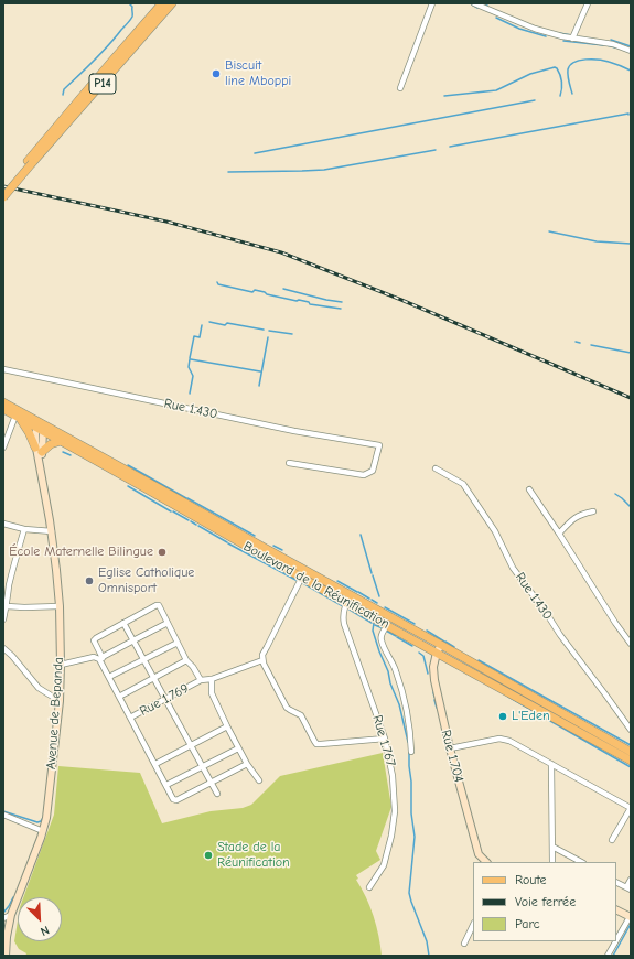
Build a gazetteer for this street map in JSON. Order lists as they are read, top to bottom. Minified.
{"streets":{"main road":["P14","Boulevard de la Réunification","Avenue de Bepanda","Rue 1.704"],"street":["Rue 1.430","Rue 1.769","Rue 1.767"]},"crossings":[["Boulevard de la Réunification","Avenue de Bepanda"],["Boulevard de la Réunification","Rue 1.767"],["Boulevard de la Réunification","Rue 1.704"]],"places":["Biscuit line Mboppi","École Maternelle Bilingue","Eglise Catholique Omnisport","L'Eden","Stade de la Réunification"],"legend":["Route","Voie ferrée","Parc"],"north":"bottom right"}
